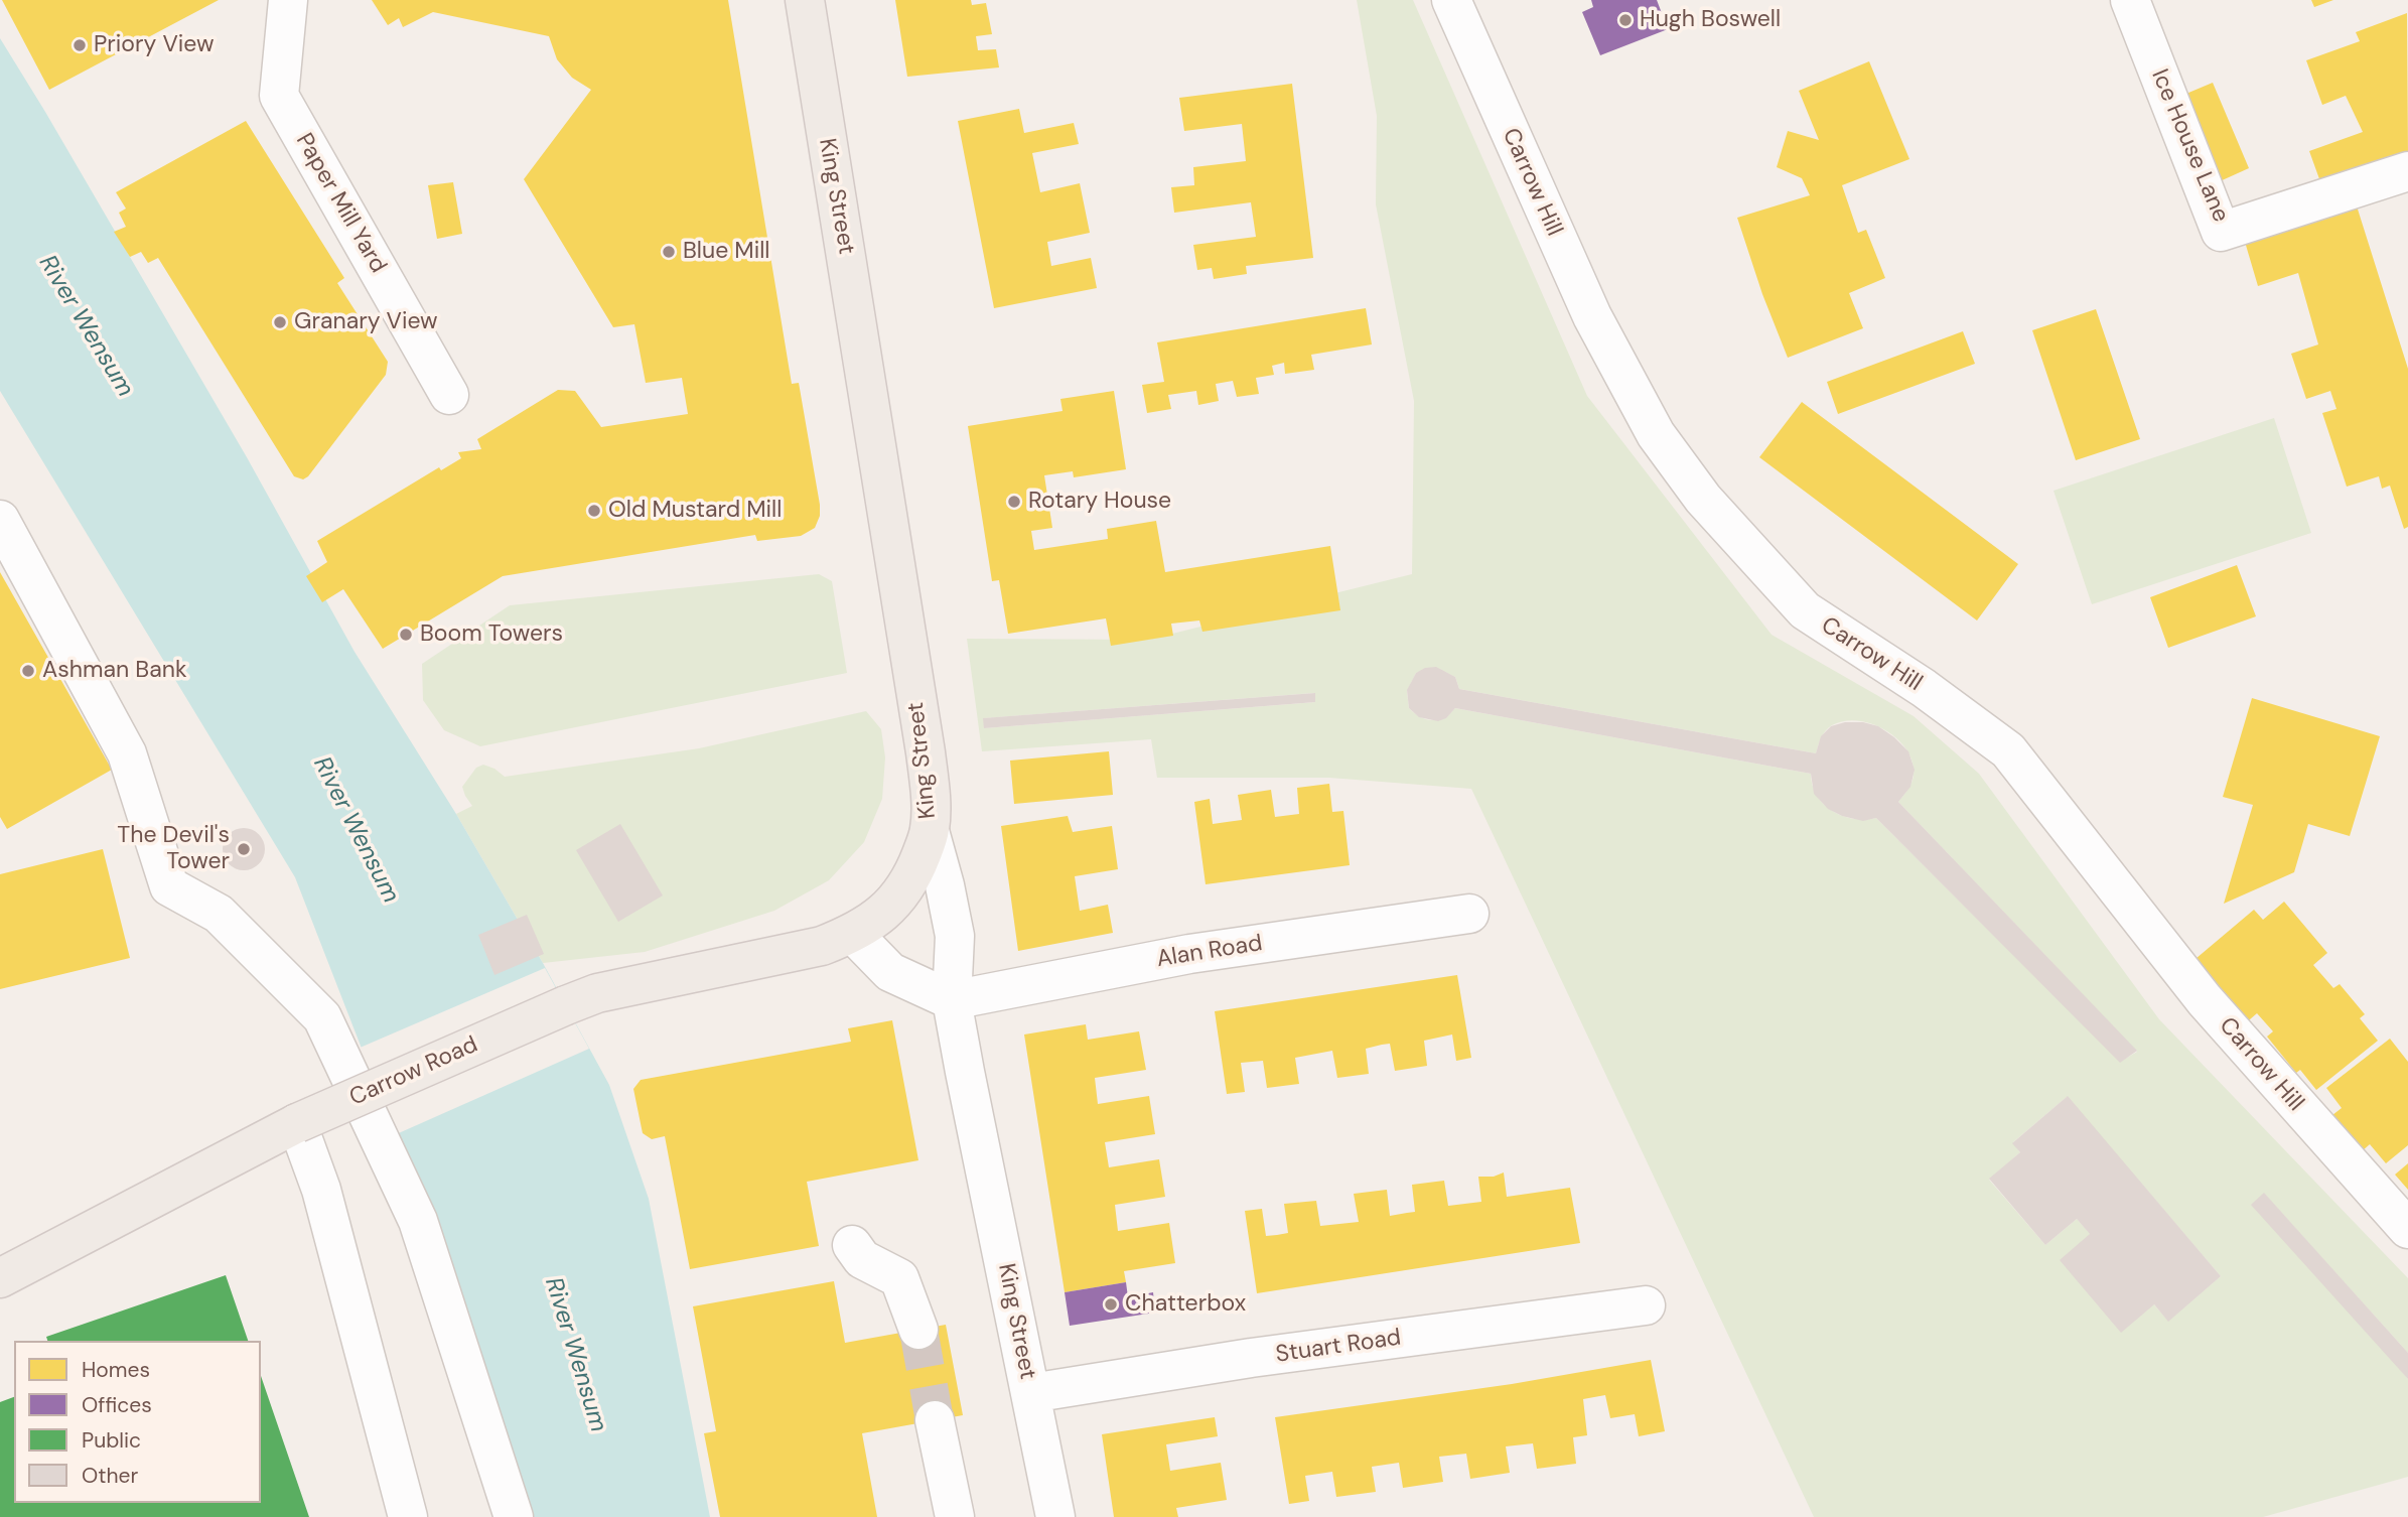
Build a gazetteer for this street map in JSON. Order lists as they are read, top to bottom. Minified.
{"streets":{"main road":["King Street","Carrow Road"],"street":["Ice House Lane","Carrow Hill","Paper Mill Yard","Alan Road","Stuart Road"]},"crossings":[["King Street","Alan Road"],["King Street","Carrow Road"],["King Street","Stuart Road"]],"water":["River Wensum"],"places":["Hugh Boswell","Priory View","Blue Mill","Granary View","Rotary House","Old Mustard Mill","Boom Towers","Ashman Bank","The Devil's Tower","Chatterbox"],"legend":["Homes","Offices","Public","Other"]}
